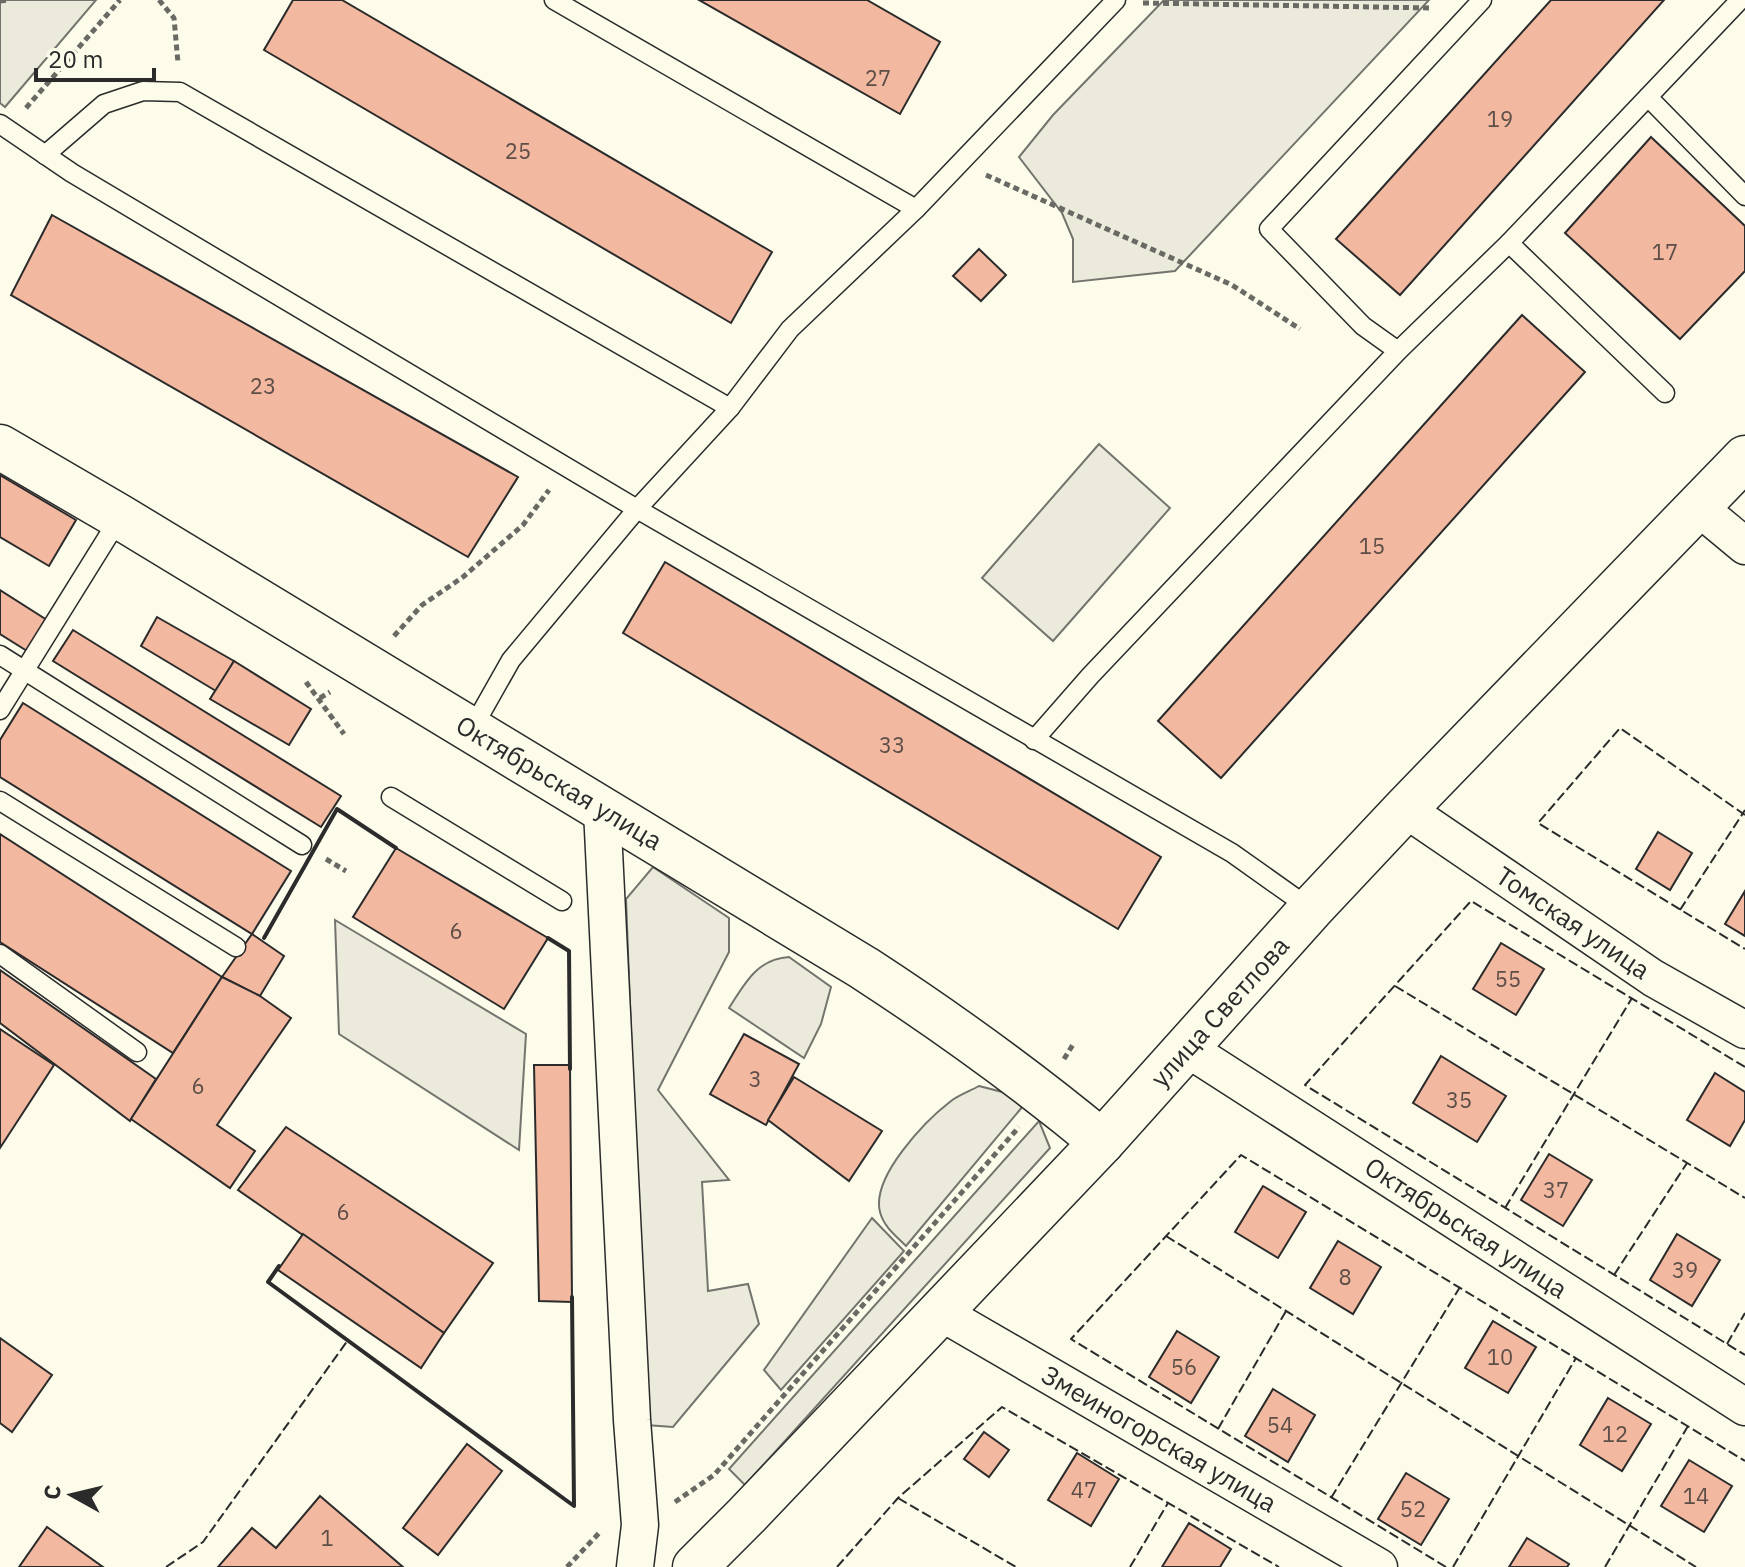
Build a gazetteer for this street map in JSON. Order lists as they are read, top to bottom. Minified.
{"streets":{"main road":["Октябрьская улица","улица Светлова"],"street":["Томская улица","Змеиногорская улица"]},"crossings":[["Октябрьская улица","улица Светлова"],["Томская улица","улица Светлова"],["улица Светлова","Змеиногорская улица"]],"house_numbers":["27","19","25","17","23","15","33","6","55","3","6","35","37","6","39","8","10","56","54","12","47","14","52","1"],"scale_bar":"20 m","north":"left"}
